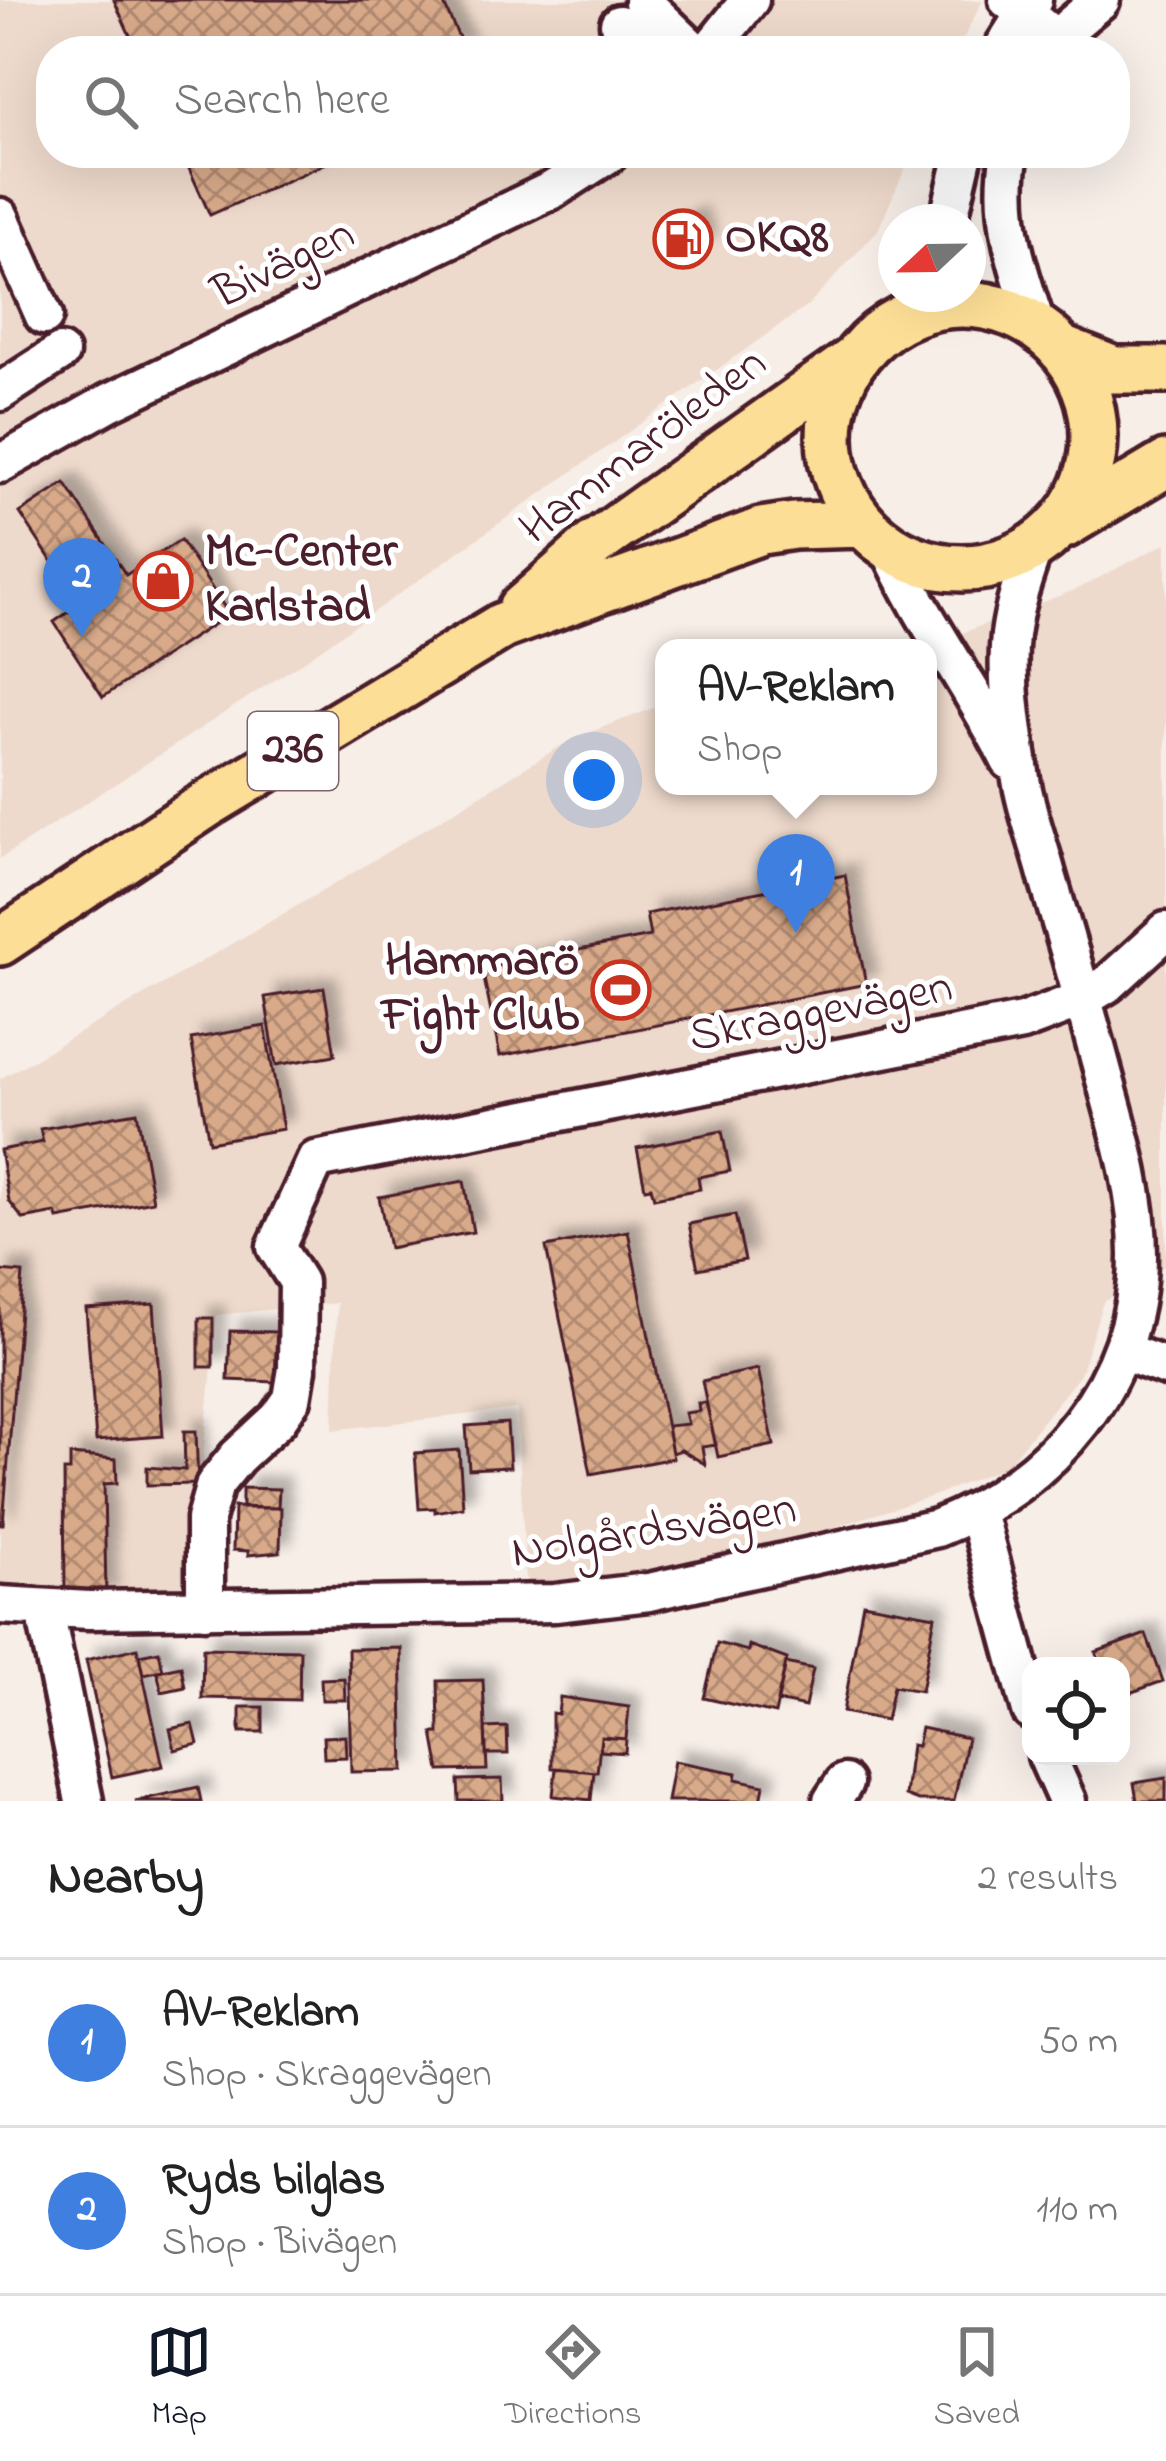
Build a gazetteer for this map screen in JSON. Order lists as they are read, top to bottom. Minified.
{"streets":{"main road":["Hammaröleden","236"],"street":["Bivägen","Skraggevägen","Nolgårdsvägen"]},"crossings":[["Hammaröleden","236"],["Skraggevägen","Nolgårdsvägen"]],"places":{"fuel station":["OKQ8"],"shop":["Mc-Center Karlstad"],"sports":["Hammarö Fight Club"]},"north":"left","page":{"search":"Search here","pins":["2","1"],"popup":["AV-Reklam","Shop"],"heading":["Nearby","2 results"],"list":[{"mark":"1","name":"AV-Reklam","note":"Shop · Skraggevägen","value":"50 m"},{"mark":"2","name":"Ryds bilglas","note":"Shop · Bivägen","value":"110 m"}],"nav":["Map","Directions","Saved"]}}
